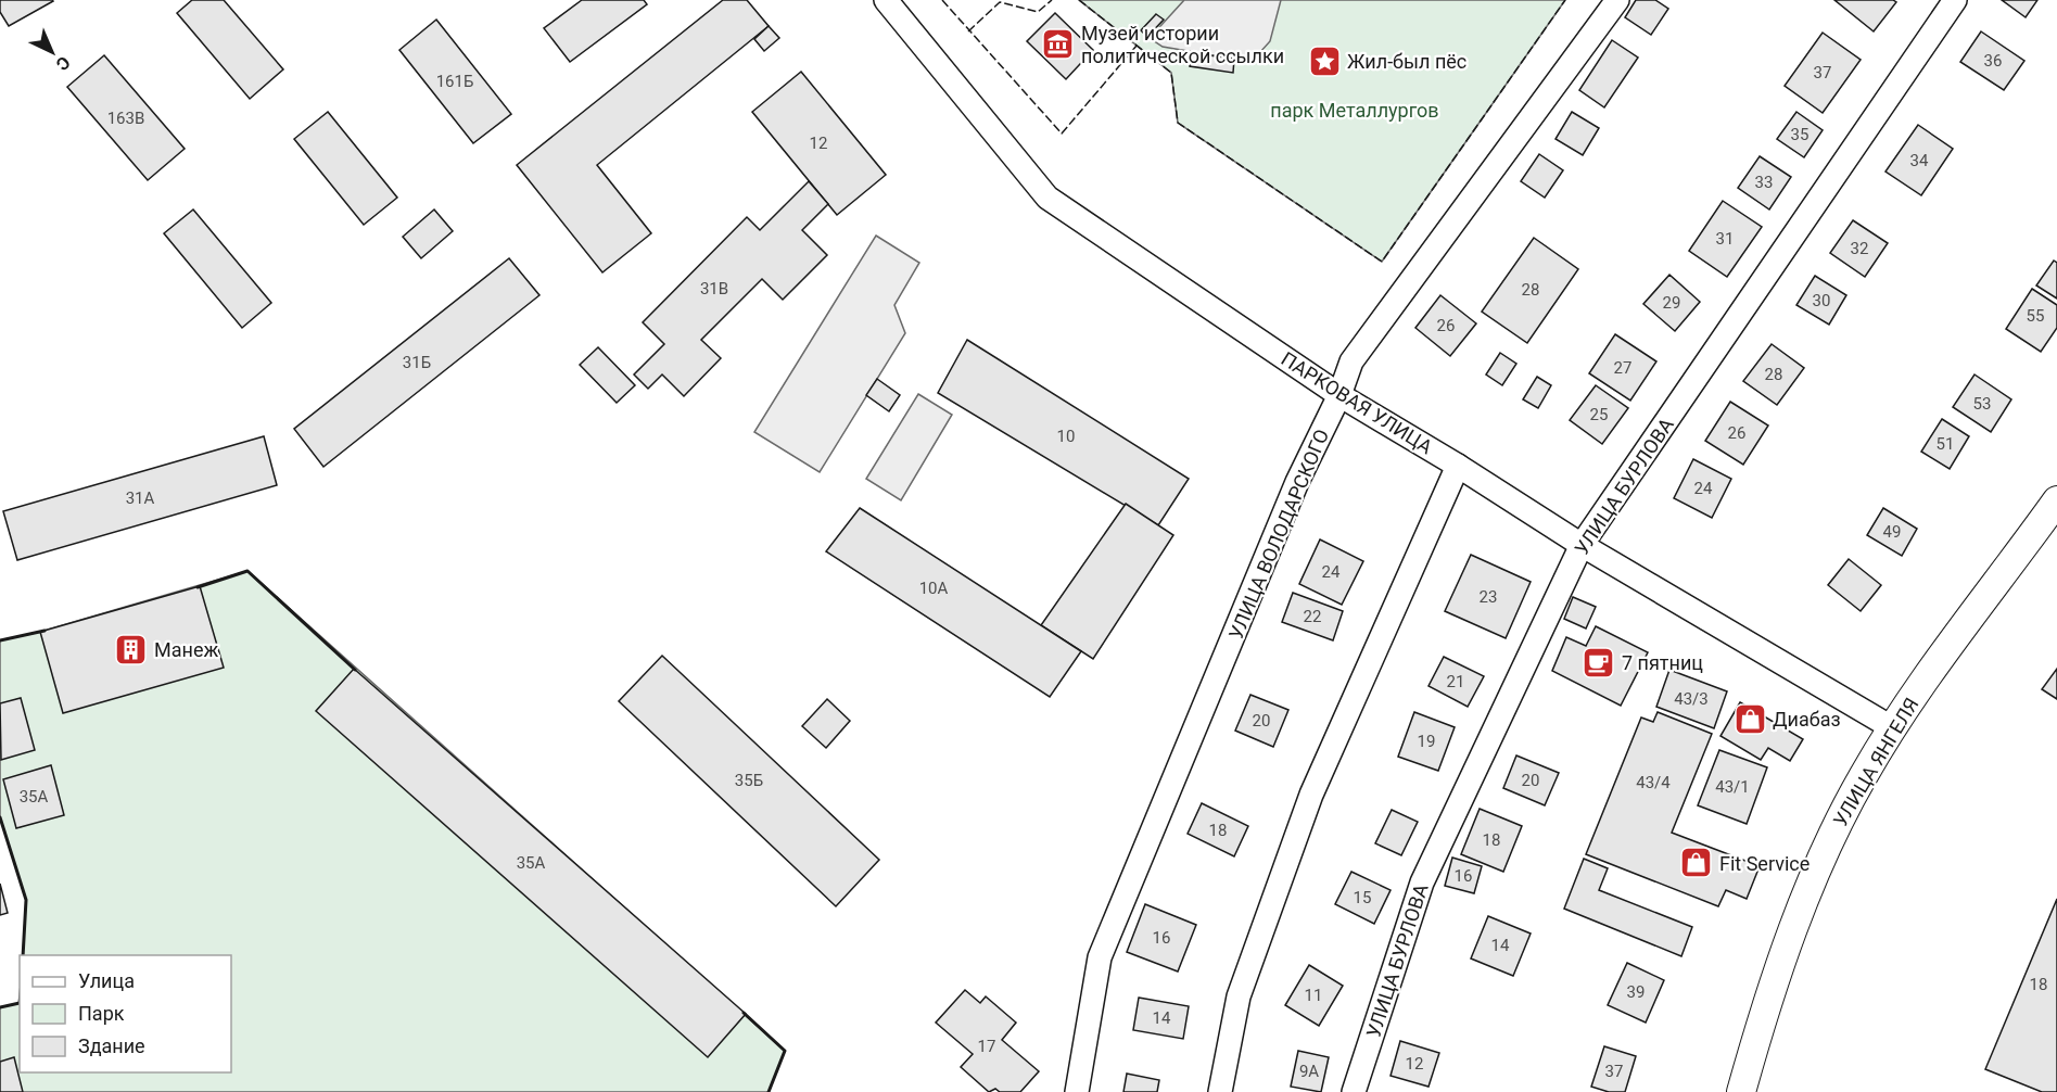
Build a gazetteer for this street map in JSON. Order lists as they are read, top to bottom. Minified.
{"streets":{"street":["ПАРКОВАЯ УЛИЦА","УЛИЦА БУРЛОВА","УЛИЦА ВОЛОДАРСКОГО","УЛИЦА ЯНГЕЛЯ"]},"crossings":[["ПАРКОВАЯ УЛИЦА","УЛИЦА БУРЛОВА"],["ПАРКОВАЯ УЛИЦА","УЛИЦА ВОЛОДАРСКОГО"],["ПАРКОВАЯ УЛИЦА","УЛИЦА ЯНГЕЛЯ"]],"parks":["парк Металлургов"],"places":{"museum":["Музей истории политической ссылки"],"place":["Жил-был пёс"],"building":["Манеж"],"cafe":["7 пятниц"],"shop":["Диабаз","Fit Service"]},"house_numbers":["36","37","161Б","163В","35","12","34","33","31","32","31В","28","30","29","55","26","31Б","27","28","53","25","26","10","51","24","31А","49","24","10А","23","22","21","43/3","20","19","35Б","20","43/4","43/1","35А","18","18","35А","16","15","16","14","18","39","11","14","17","12","9А","37"],"legend":["Улица","Парк","Здание"],"north":"bottom right"}
